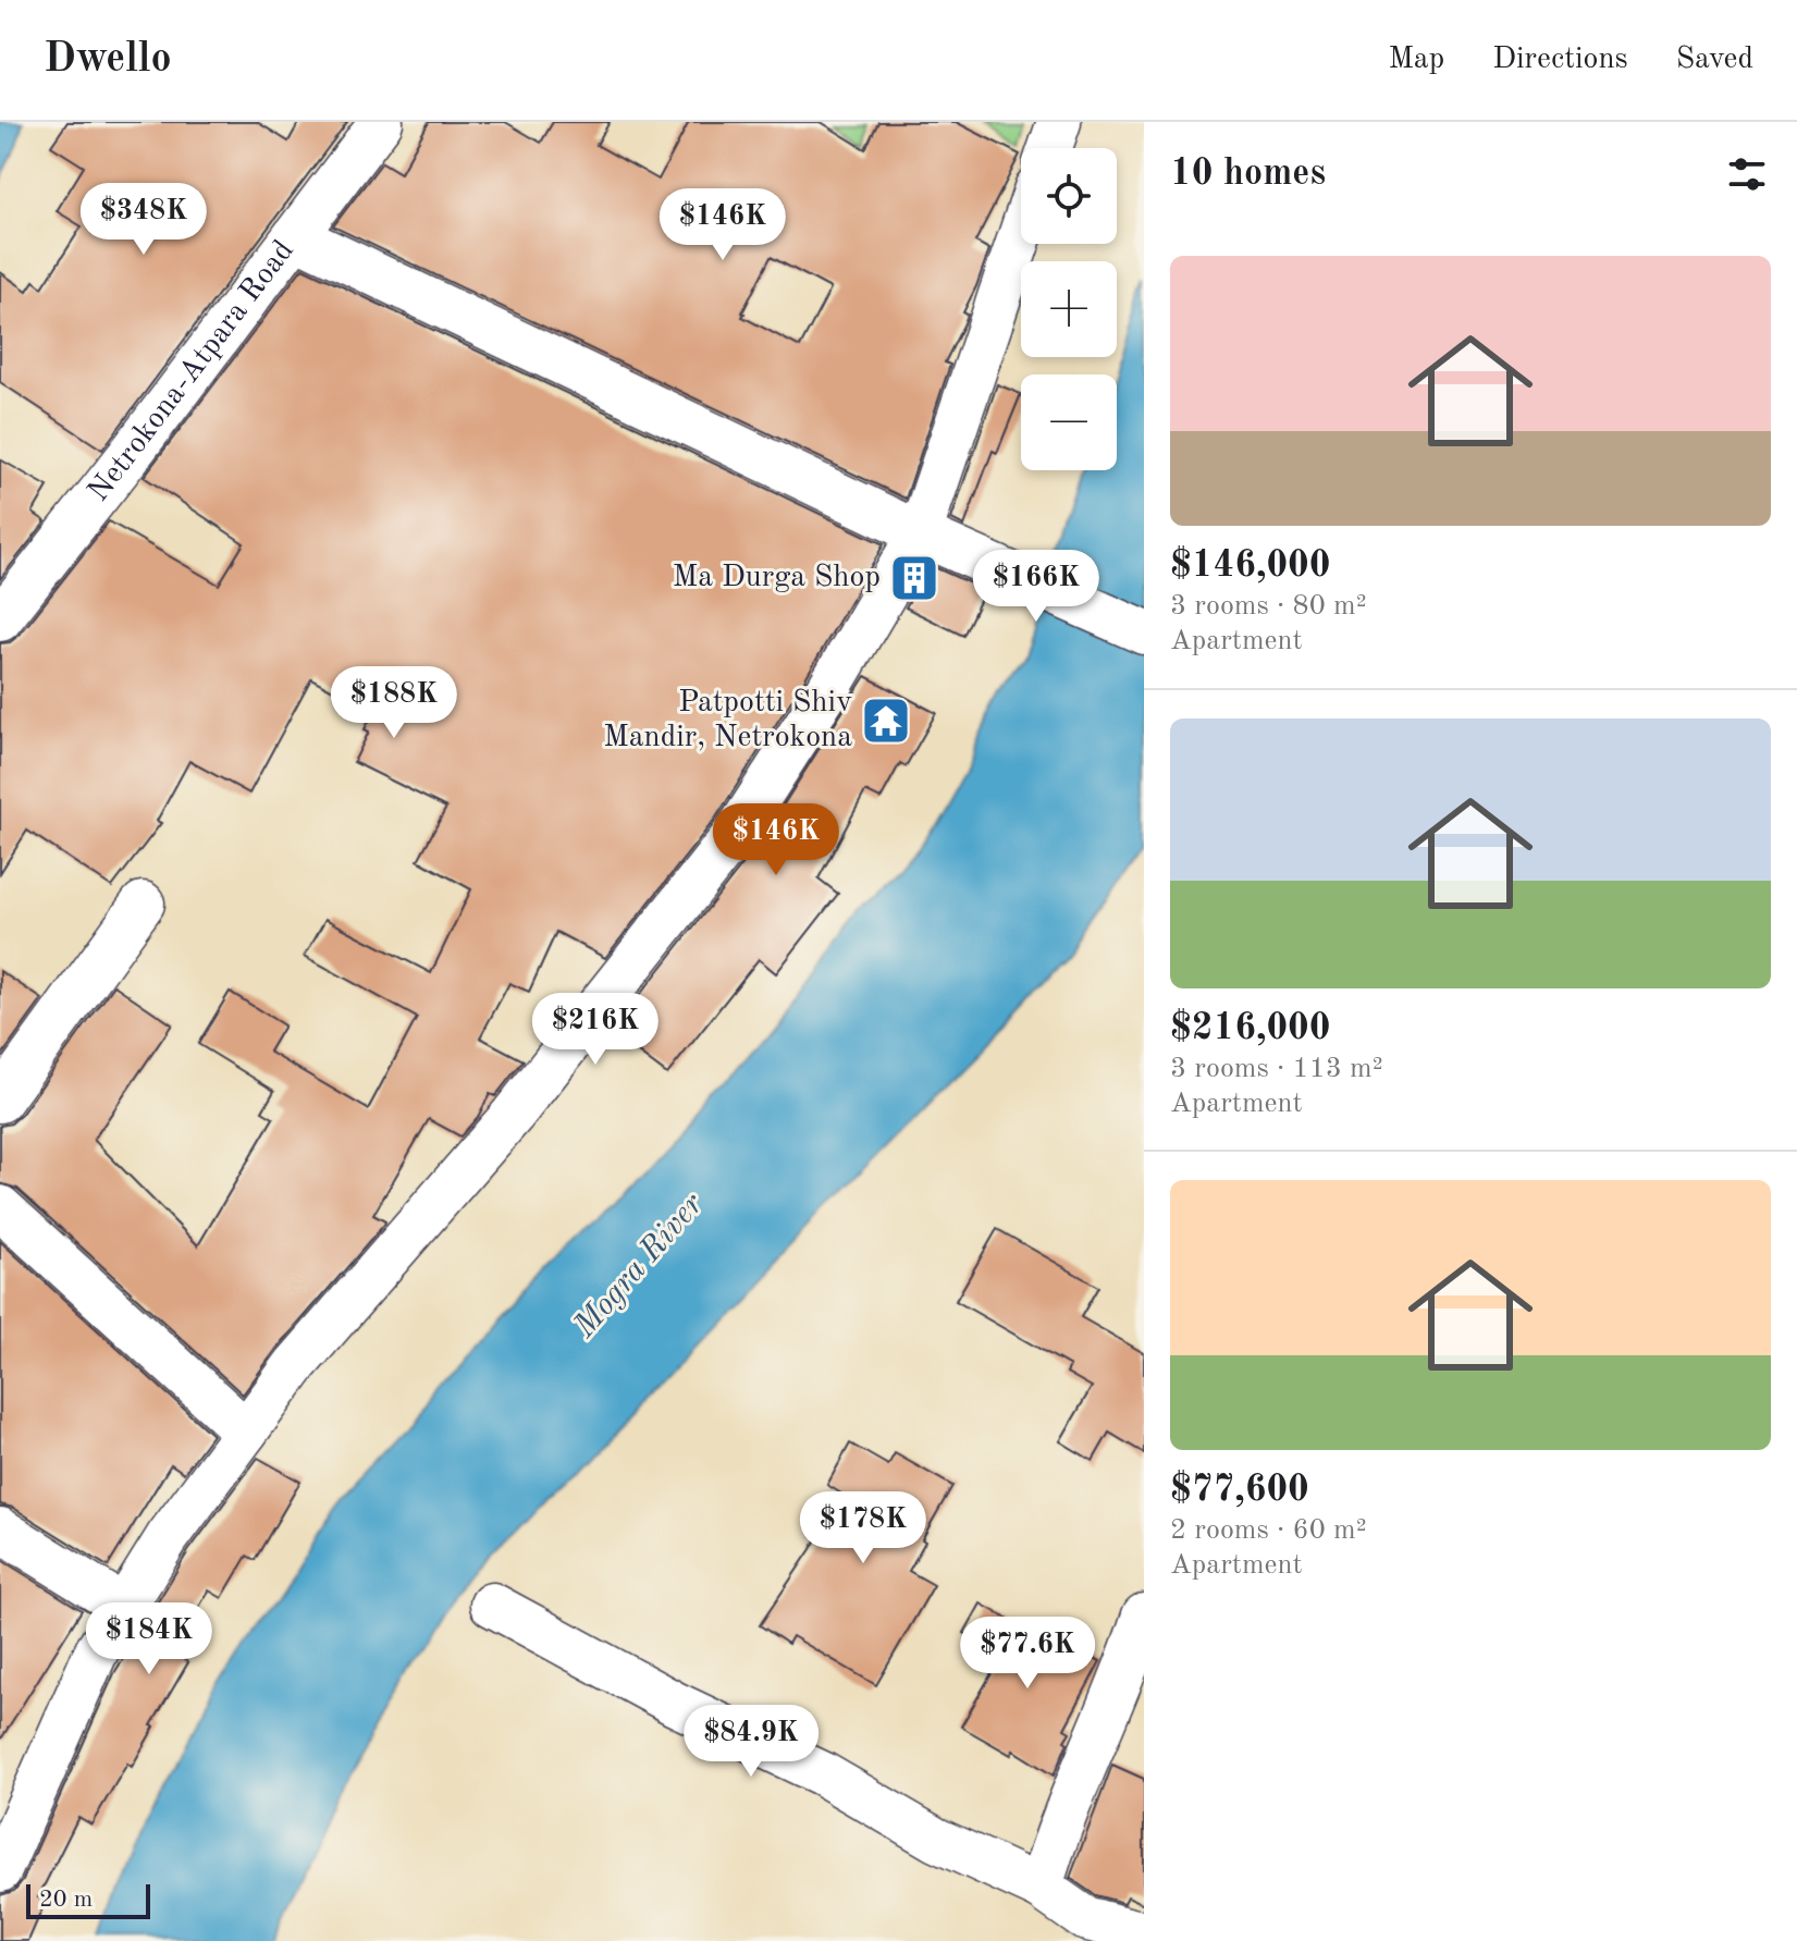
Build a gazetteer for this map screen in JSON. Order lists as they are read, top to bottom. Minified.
{"streets":{"street":["Netrokona-Atpara Road"]},"water":["Mogra River"],"places":{"building":["Ma Durga Shop"],"temple":["Patpotti Shiv Mandir, Netrokona"]},"scale_bar":"20 m","page":{"header":"Dwello","nav":["Map","Directions","Saved"],"heading":"10 homes","map_buttons":["+","−"],"price":["$348K","$146K","$166K","$188K","$146K","$216K","$178K","$184K","$77.6K","$84.9K"],"list":[{"name":"$146,000","note":"3 rooms · 80 m² · Apartment"},{"name":"$216,000","note":"3 rooms · 113 m² · Apartment"},{"name":"$77,600","note":"2 rooms · 60 m² · Apartment"}],"scale":"20 m"}}
